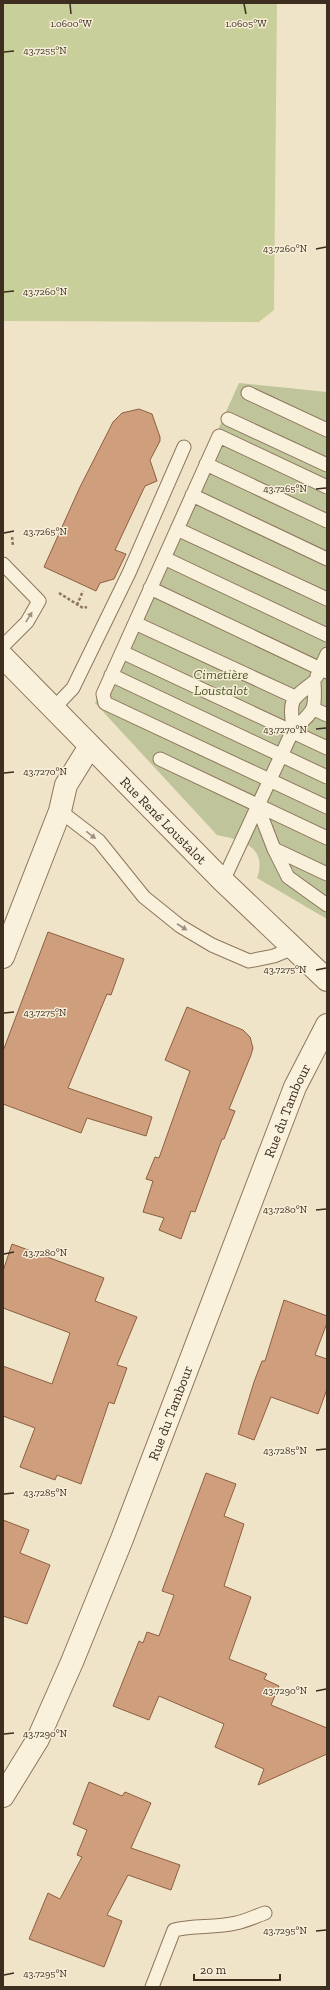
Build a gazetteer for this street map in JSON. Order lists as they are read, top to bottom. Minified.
{"streets":{"street":["Rue René Loustalot","Rue du Tambour"]},"parks":["Cimetière Loustalot"],"scale_bar":"20 m","coordinates":["1.0600°W","1.0605°W","43.7255°N","43.7260°N","43.7265°N","43.7270°N","43.7275°N","43.7280°N","43.7285°N","43.7290°N","43.7295°N"]}
